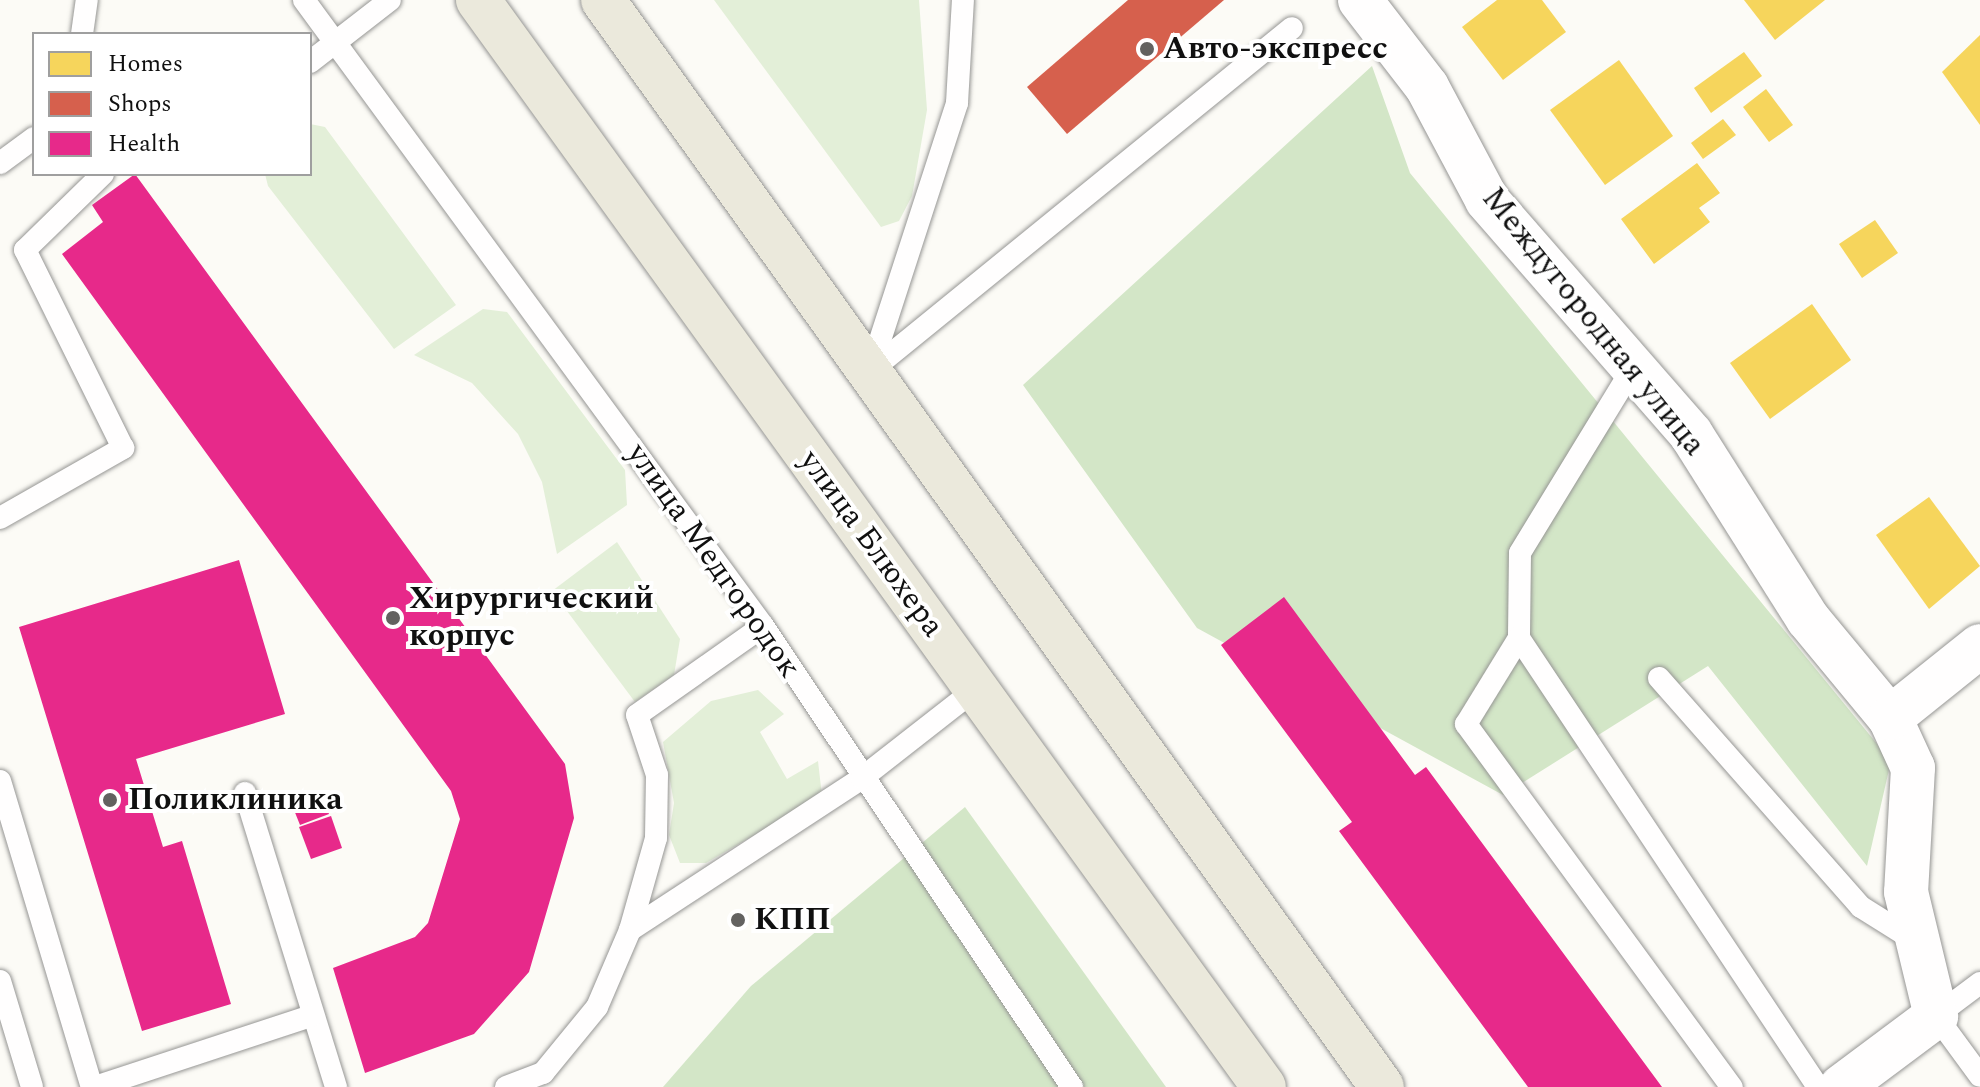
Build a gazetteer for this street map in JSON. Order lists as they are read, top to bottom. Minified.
{"streets":{"main road":["улица Блюхера"],"street":["Междугородная улица"],"lane":["улица Медгородок"]},"places":["Авто-экспресс","Хирургический корпус","Поликлиника","КПП"],"legend":["Homes","Shops","Health"]}
